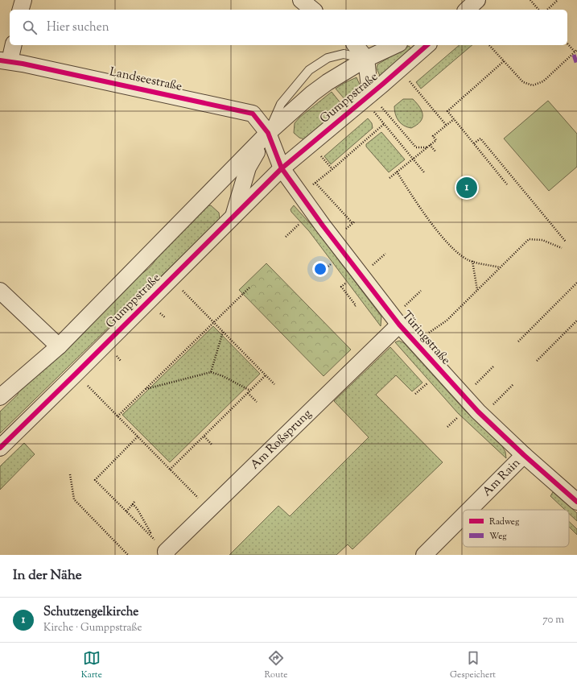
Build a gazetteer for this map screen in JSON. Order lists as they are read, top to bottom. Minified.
{"streets":{"street":["Landseestraße","Gumppstraße","Türingstraße","Am Roßsprung","Am Rain"]},"crossings":[["Landseestraße","Gumppstraße"],["Gumppstraße","Türingstraße"],["Türingstraße","Am Roßsprung"],["Türingstraße","Am Rain"]],"legend":["Radweg","Weg"],"page":{"search":"Hier suchen","pins":"1","heading":"In der Nähe","list":[{"mark":"1","name":"Schutzengelkirche","note":"Kirche · Gumppstraße","value":"70 m"}],"nav":["Karte","Route","Gespeichert"]}}
